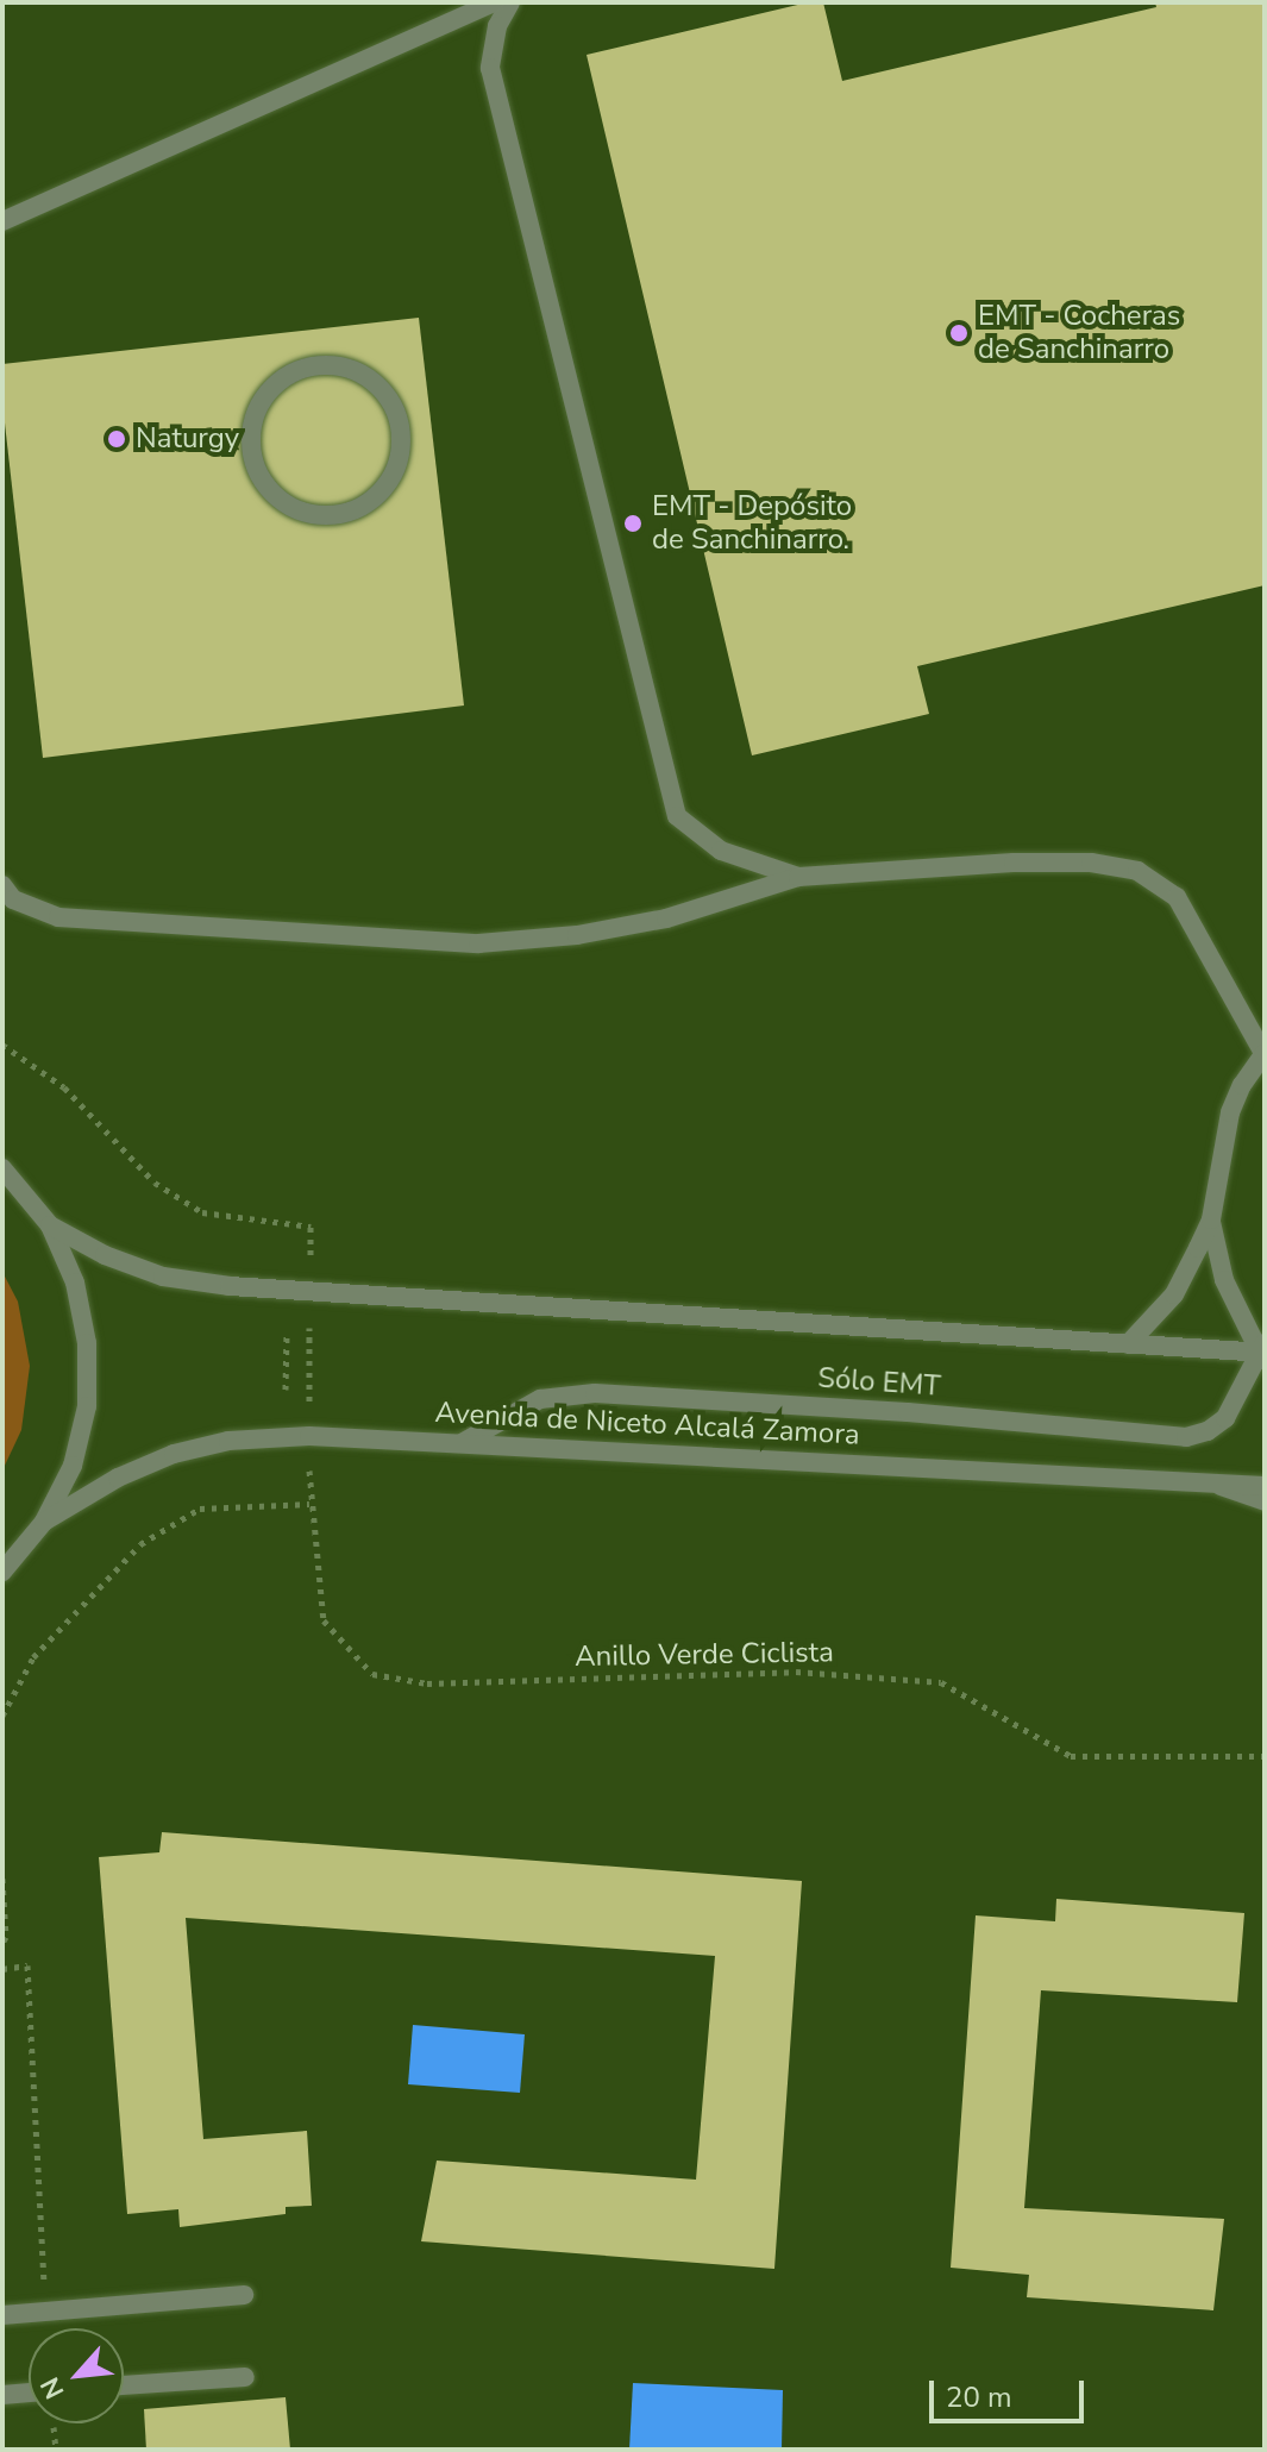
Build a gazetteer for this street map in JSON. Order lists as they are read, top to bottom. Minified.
{"streets":{"street":["Sólo EMT","Avenida de Niceto Alcalá Zamora"],"path":["Anillo Verde Ciclista"]},"crossings":[["Sólo EMT","Avenida de Niceto Alcalá Zamora"]],"places":["EMT - Cocheras de Sanchinarro","Naturgy","EMT - Depósito de Sanchinarro."],"scale_bar":"20 m","north":"bottom left"}
